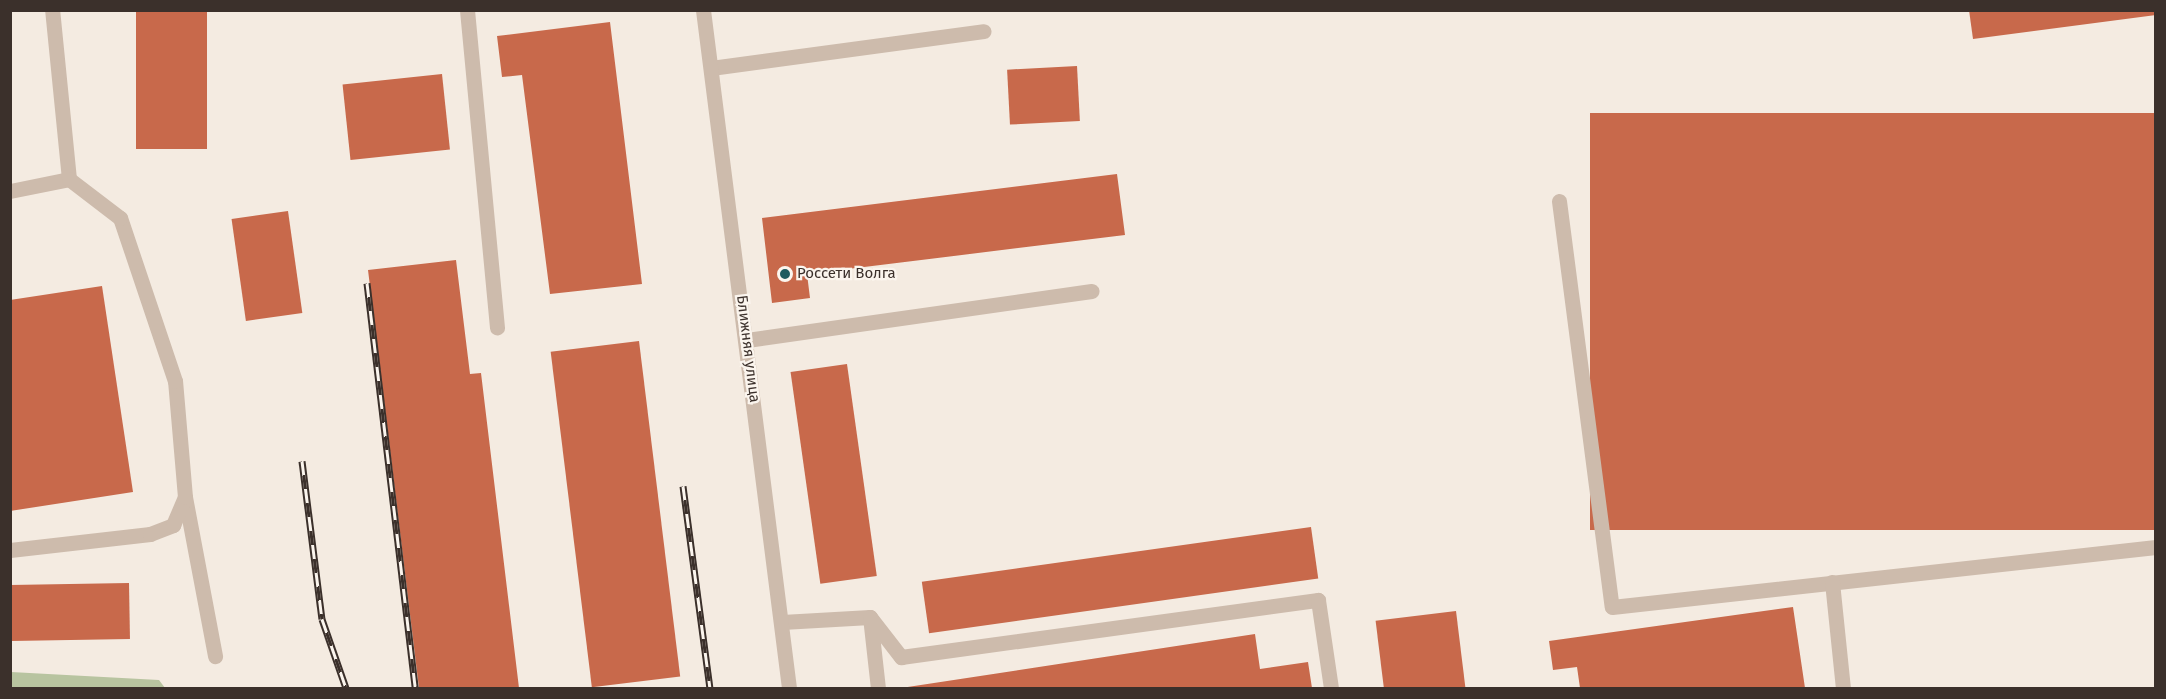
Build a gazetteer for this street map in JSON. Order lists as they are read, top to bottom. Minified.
{"streets":{"street":["Ближняя улица"]},"places":["Россети Волга"]}
